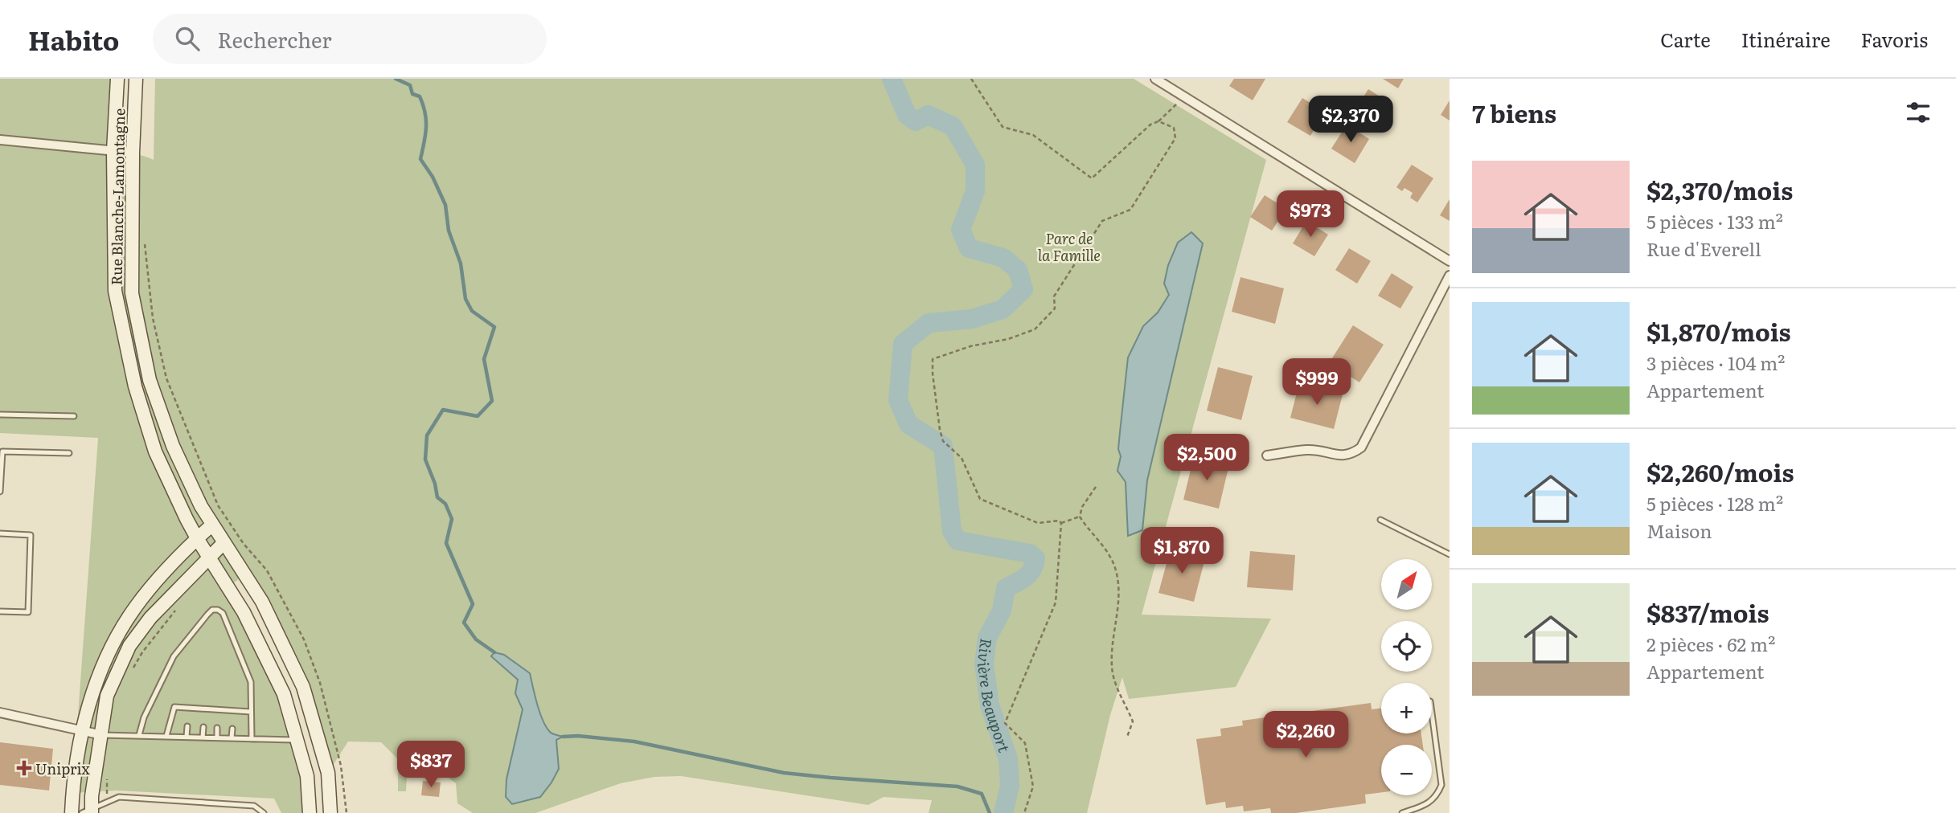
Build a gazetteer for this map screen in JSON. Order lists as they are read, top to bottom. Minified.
{"streets":{"street":["Rue Blanche-Lamontagne"]},"water":["Rivière Beauport"],"parks":["Parc de la Famille"],"places":{"health":["Uniprix"]},"north":"top right","page":{"header":"Habito","search":"Rechercher","nav":["Carte","Itinéraire","Favoris"],"heading":"7 biens","price":["$2,370","$973","$999","$2,500","$1,870","$2,260","$837"],"list":[{"name":"$2,370/mois","note":"5 pièces · 133 m² · Rue d'Everell"},{"name":"$1,870/mois","note":"3 pièces · 104 m² · Appartement"},{"name":"$2,260/mois","note":"5 pièces · 128 m² · Maison"},{"name":"$837/mois","note":"2 pièces · 62 m² · Appartement"}],"map_buttons":["+","−"]}}
